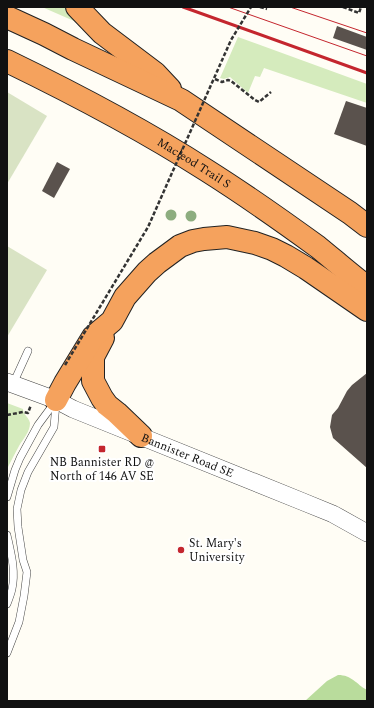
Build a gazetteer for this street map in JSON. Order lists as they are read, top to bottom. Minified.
{"streets":{"highway":["Macleod Trail S"],"street":["Bannister Road SE"]},"places":{"transit":["NB Bannister RD @ North of 146 AV SE"],"other":["St. Mary's University"]}}
